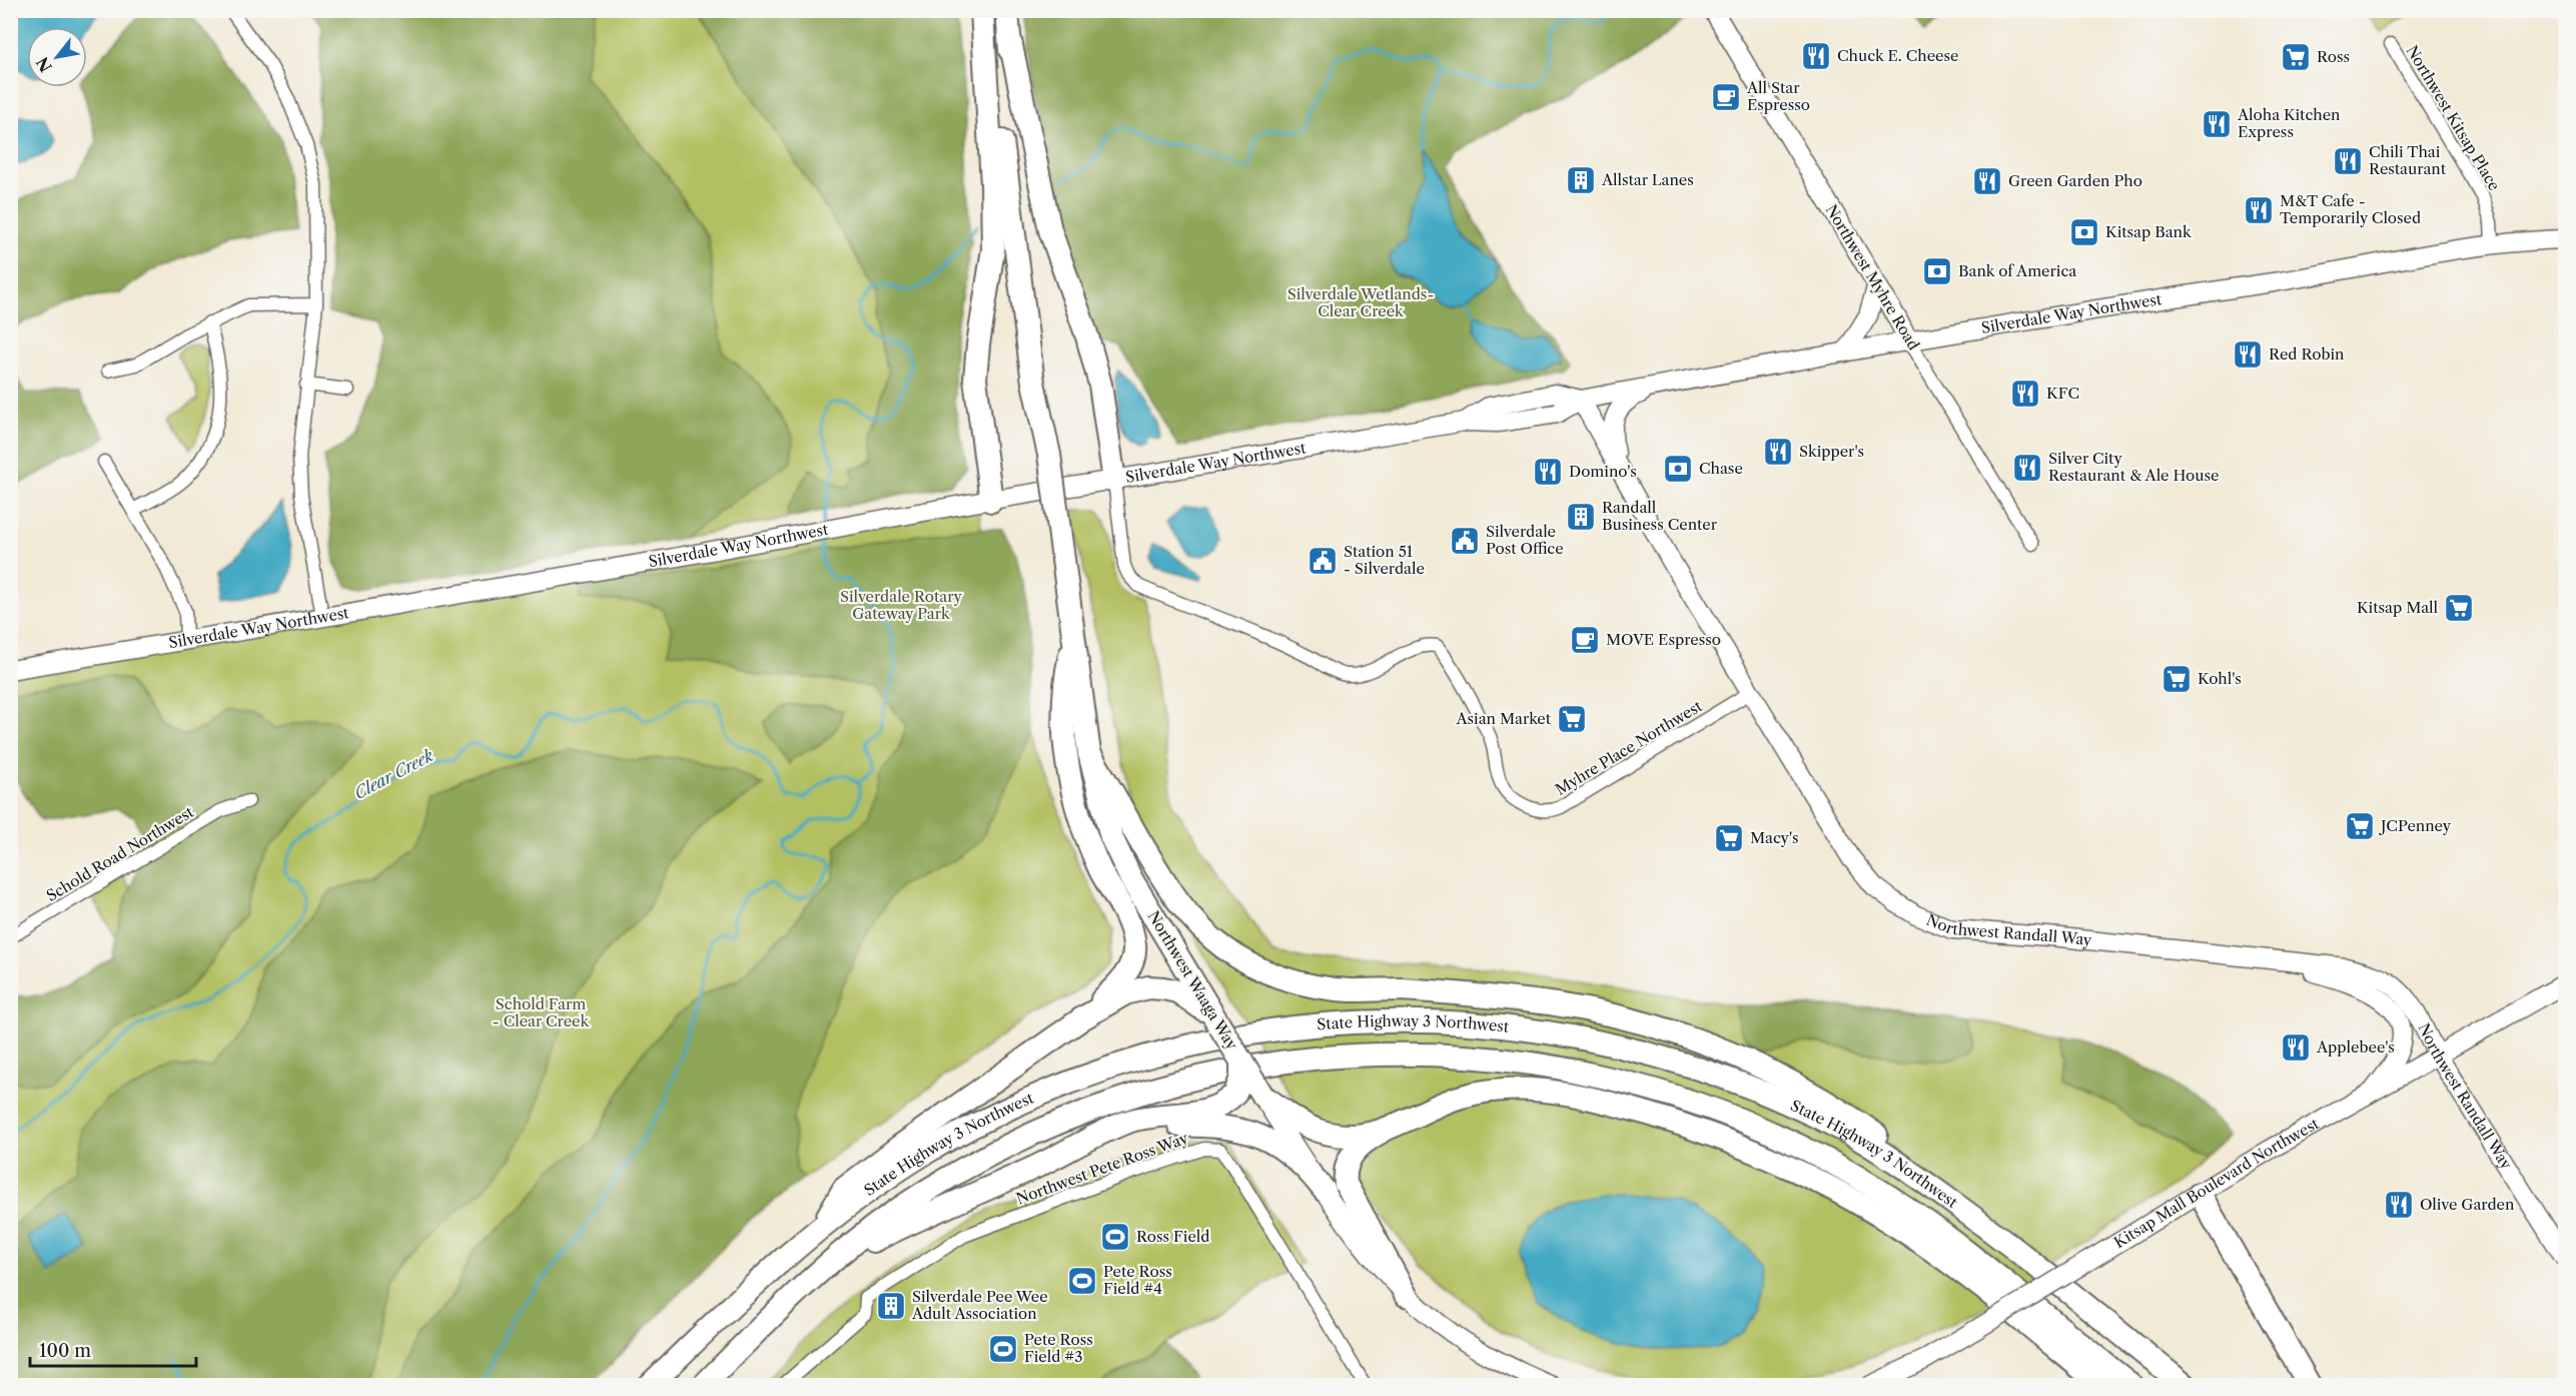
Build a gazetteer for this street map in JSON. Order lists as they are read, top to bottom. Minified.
{"streets":{"highway":["Northwest Waaga Way","State Highway 3 Northwest"],"main road":["Northwest Myhre Road","Silverdale Way Northwest","Northwest Randall Way","Kitsap Mall Boulevard Northwest"],"street":["Northwest Kitsap Place","Myhre Place Northwest","Schold Road Northwest","Northwest Pete Ross Way"]},"crossings":[["Northwest Kitsap Place","Silverdale Way Northwest"],["Northwest Myhre Road","Silverdale Way Northwest"],["Silverdale Way Northwest","Myhre Place Northwest"],["Silverdale Way Northwest","Northwest Randall Way"],["Myhre Place Northwest","Northwest Randall Way"],["Northwest Randall Way","Kitsap Mall Boulevard Northwest"]],"water":["Clear Creek"],"parks":["Silverdale Wetlands- Clear Creek","Silverdale Rotary Gateway Park","Schold Farm - Clear Creek"],"places":{"restaurant":["Chuck E. Cheese","Aloha Kitchen Express","Chili Thai Restaurant","Green Garden Pho","M&T Cafe - Temporarily Closed","Red Robin","KFC","Skipper's","Silver City Restaurant & Ale House","Domino's","Applebee's","Olive Garden"],"supermarket":["Ross","Kitsap Mall","Kohl's","Asian Market","JCPenney","Macy's"],"cafe":["All Star Espresso","MOVE Espresso"],"building":["Allstar Lanes","Randall Business Center","Silverdale Pee Wee Adult Association"],"bank":["Kitsap Bank","Bank of America","Chase"],"public building":["Silverdale Post Office","Station 51 - Silverdale"],"sports":["Ross Field","Pete Ross Field #4","Pete Ross Field #3"]},"scale_bar":"100 m","north":"bottom left"}
